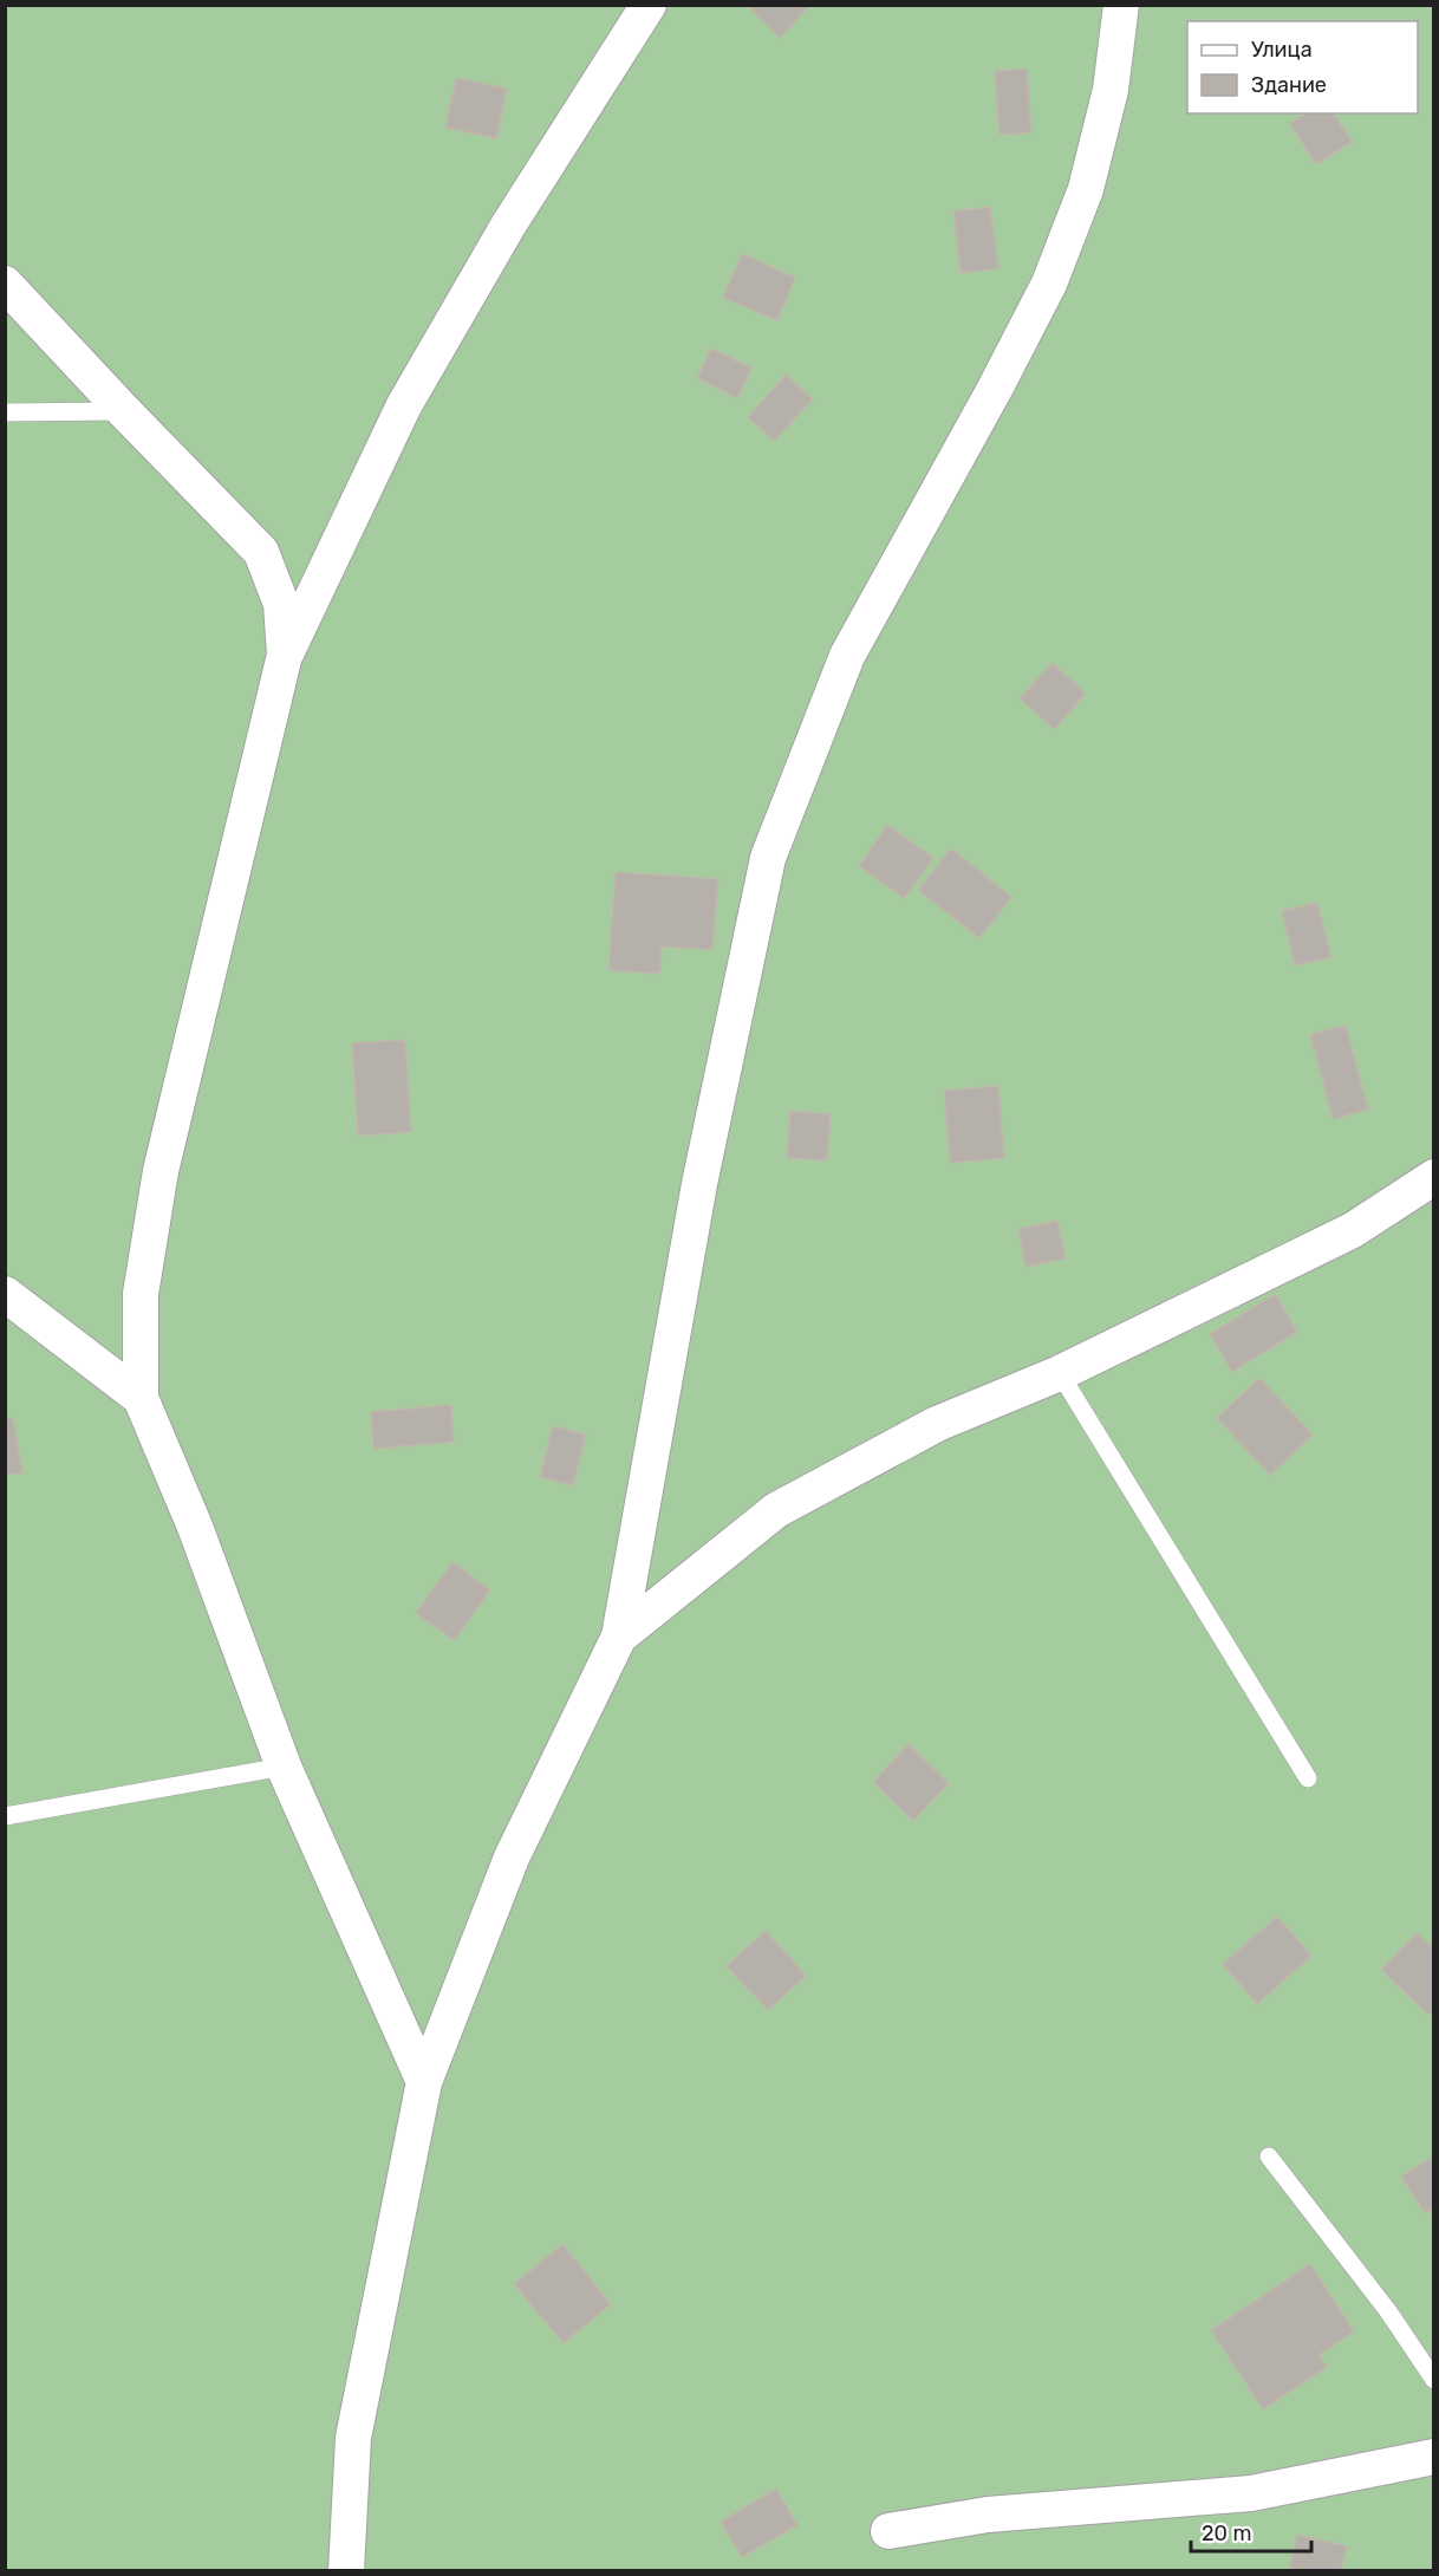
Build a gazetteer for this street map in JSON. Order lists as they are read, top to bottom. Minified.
{"legend":["Улица","Здание"],"scale_bar":"20 m"}
